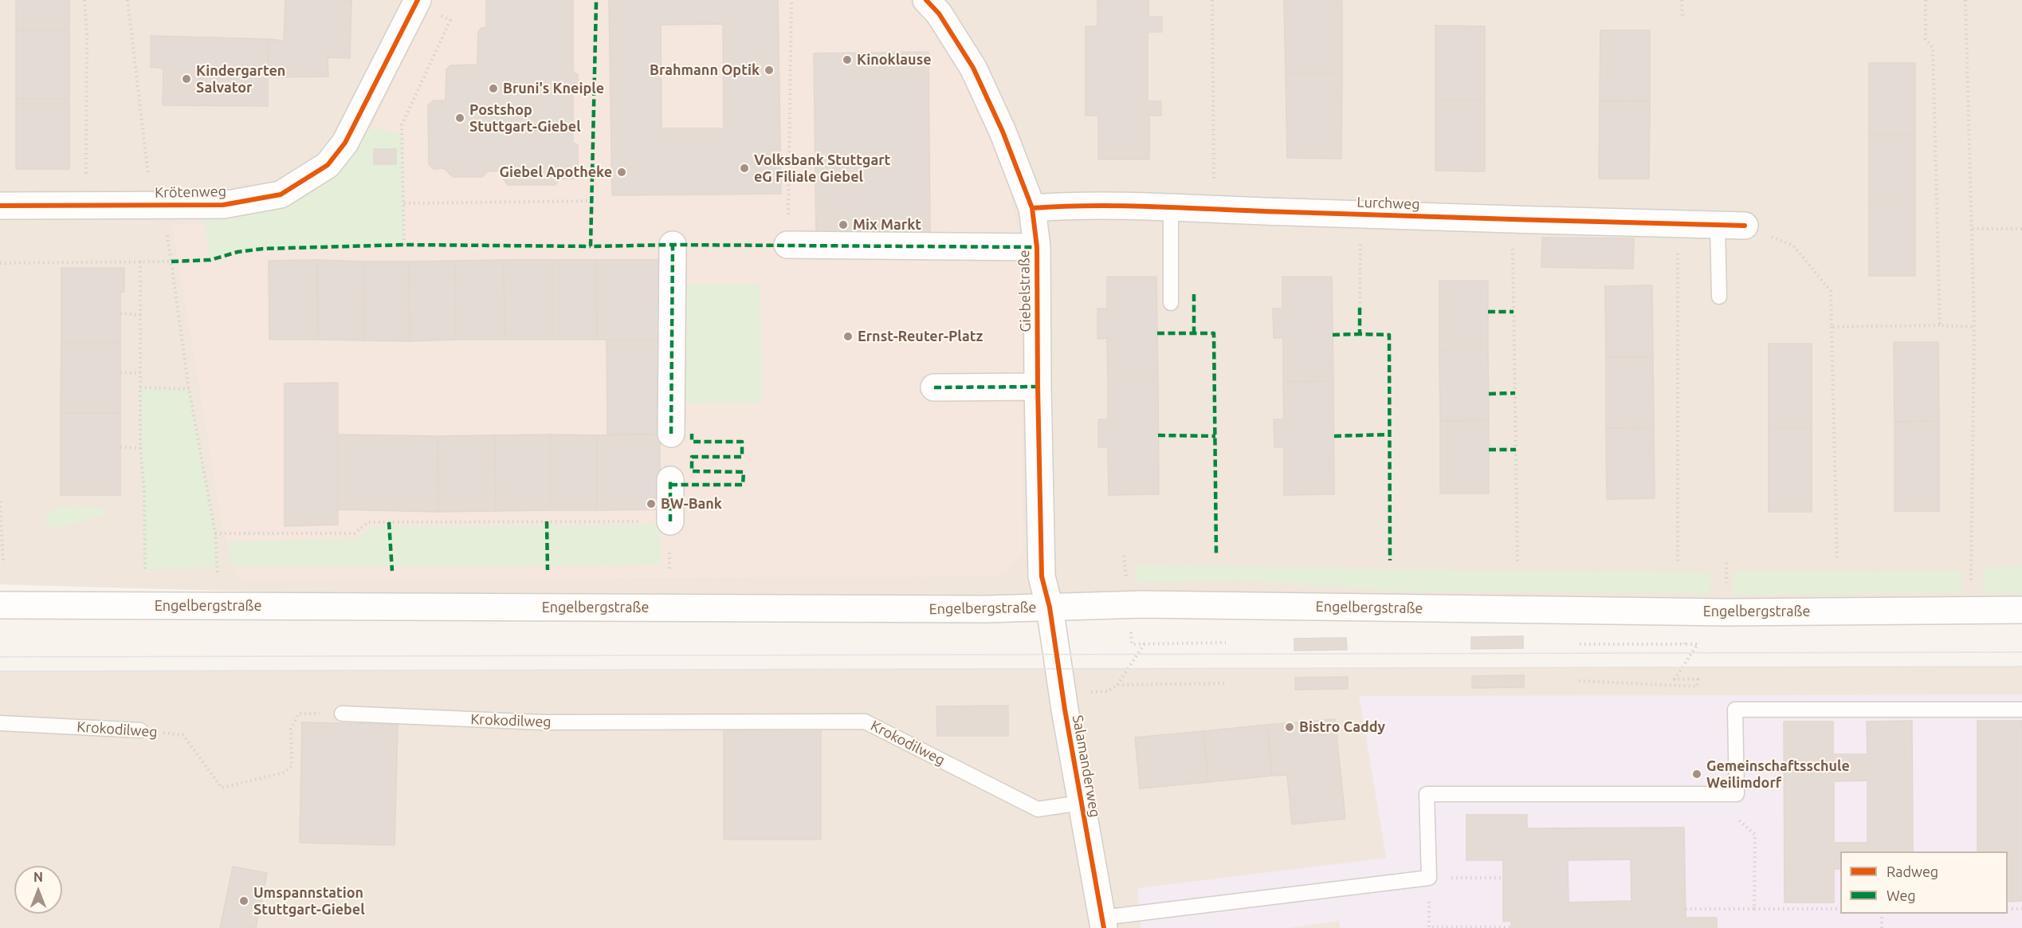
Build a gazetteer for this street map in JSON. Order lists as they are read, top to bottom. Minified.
{"streets":{"street":["Krötenweg","Lurchweg","Giebelstraße","Engelbergstraße","Salamanderweg"],"lane":["Krokodilweg"]},"crossings":[["Lurchweg","Giebelstraße"],["Giebelstraße","Engelbergstraße"],["Giebelstraße","Salamanderweg"],["Engelbergstraße","Salamanderweg"],["Krokodilweg","Salamanderweg"]],"places":["Kinoklause","Brahmann Optik","Kindergarten Salvator","Bruni's Kneiple","Postshop Stuttgart-Giebel","Volksbank Stuttgart eG Filiale Giebel","Giebel Apotheke","Mix Markt","Ernst-Reuter-Platz","BW-Bank","Bistro Caddy","Gemeinschaftsschule Weilimdorf","Umspannstation Stuttgart-Giebel"],"legend":["Radweg","Weg"],"north":"top"}
